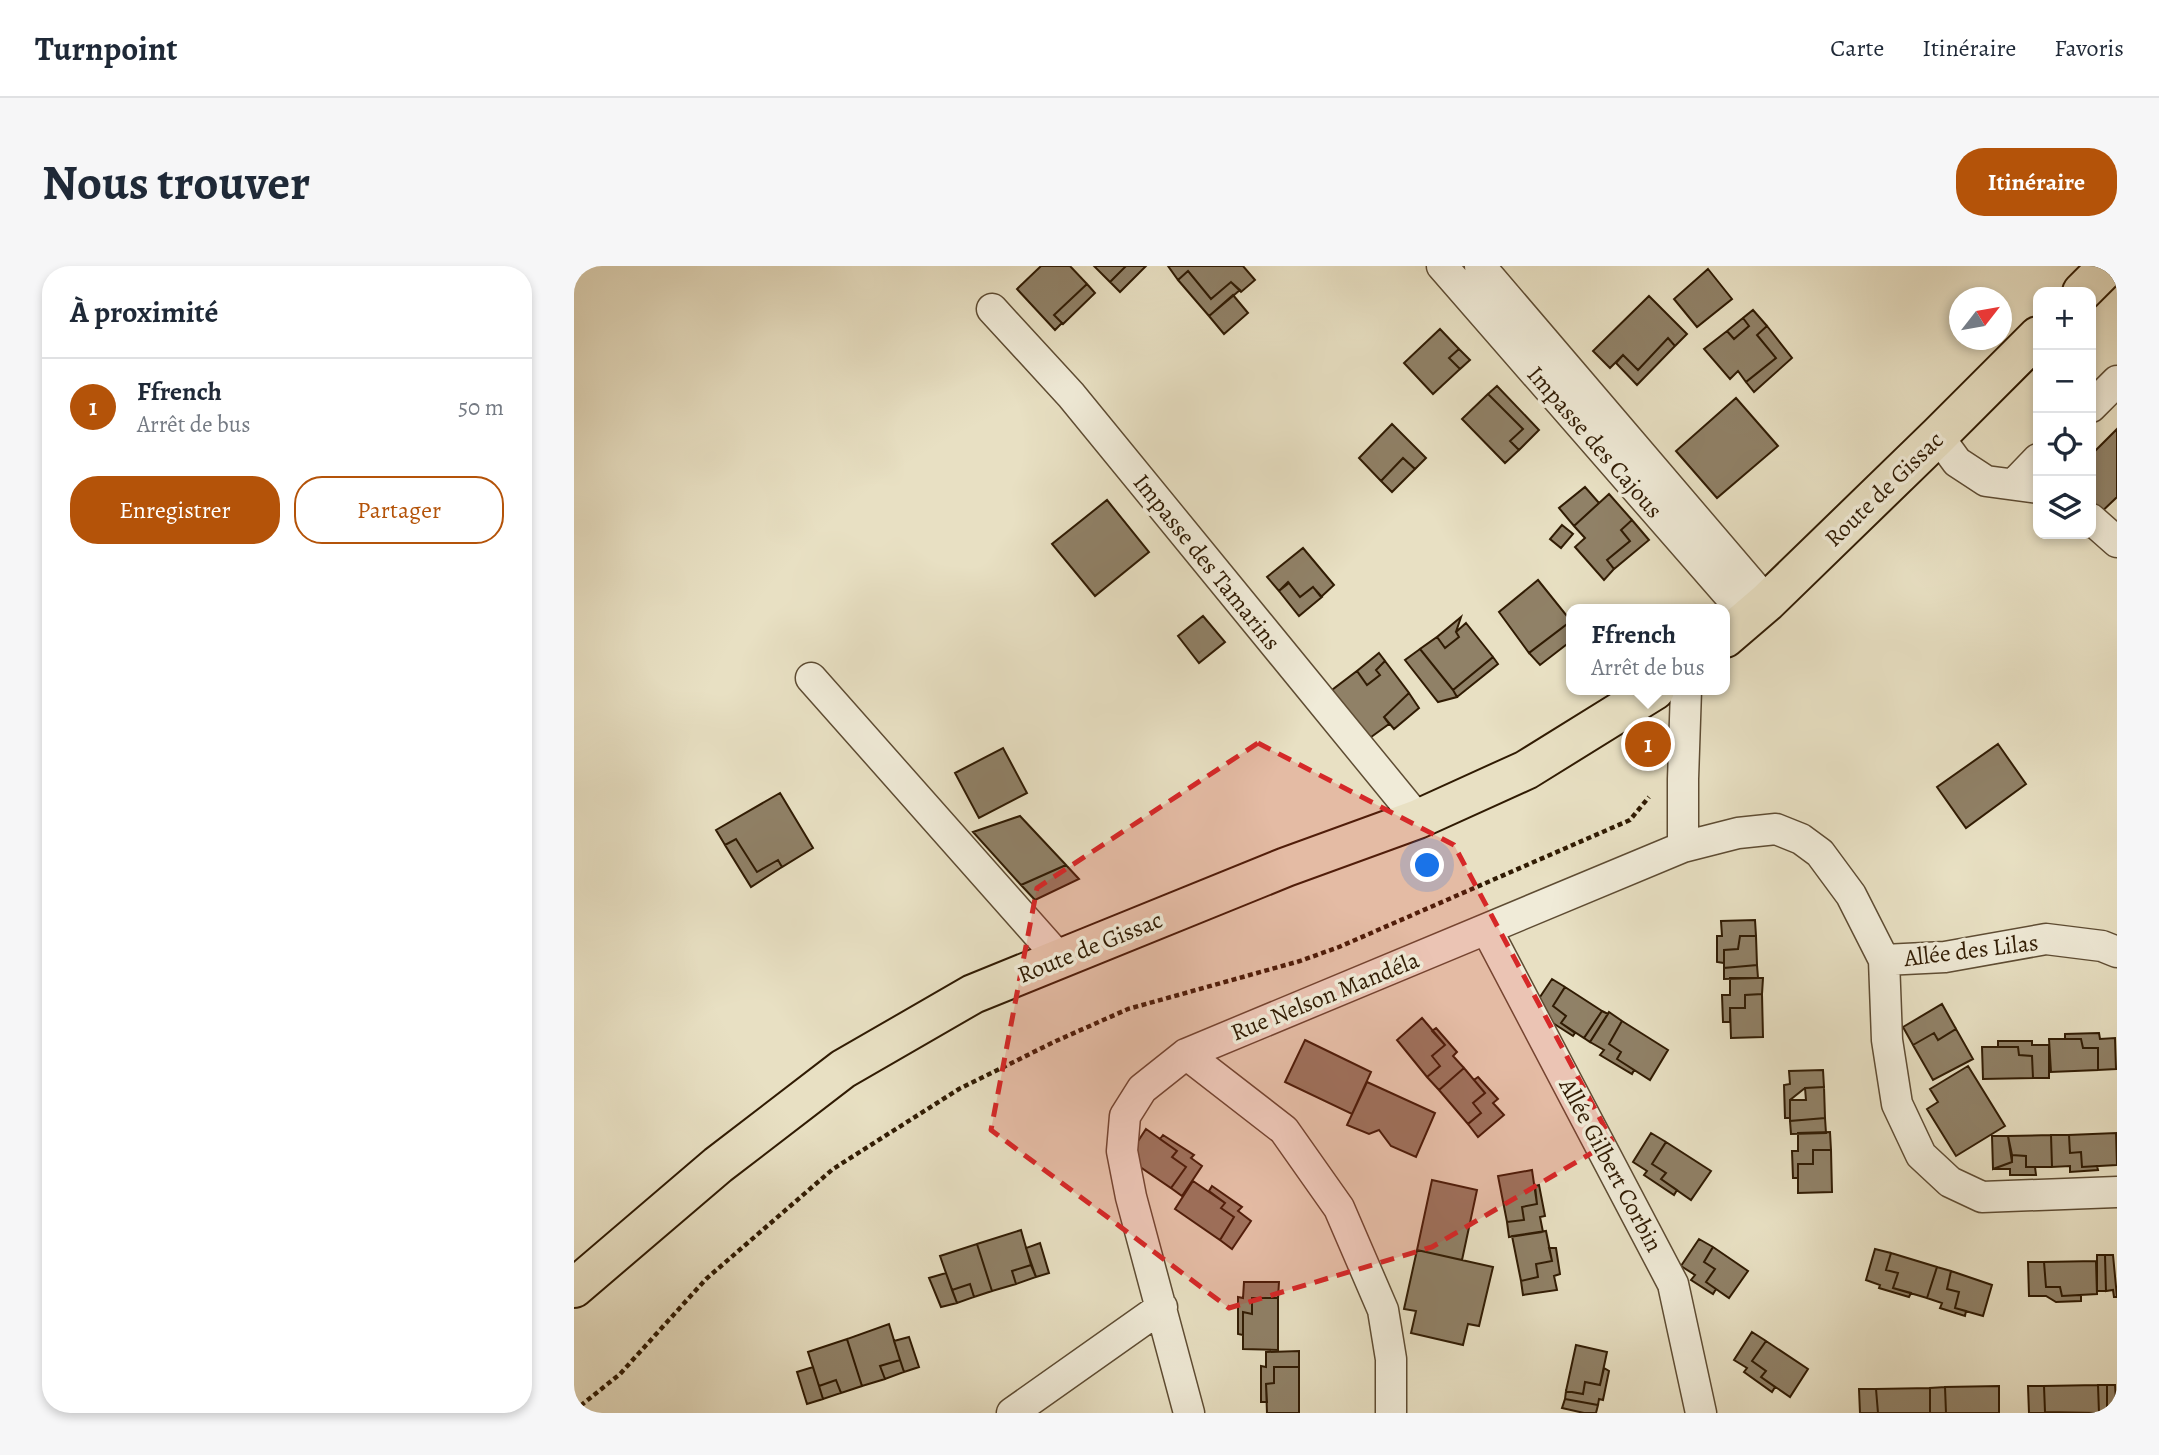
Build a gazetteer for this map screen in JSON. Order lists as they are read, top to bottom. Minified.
{"streets":{"main road":["Route de Gissac"],"street":["Impasse des Cajous","Impasse des Tamarins","Allée des Lilas","Rue Nelson Mandéla","Allée Gilbert Corbin"]},"crossings":[["Impasse des Cajous","Route de Gissac"],["Route de Gissac","Impasse des Tamarins"],["Allée des Lilas","Rue Nelson Mandéla"],["Rue Nelson Mandéla","Allée Gilbert Corbin"]],"north":"top right","page":{"header":"Turnpoint","nav":["Carte","Itinéraire","Favoris"],"buttons":["Itinéraire",["Enregistrer","Partager"]],"title":"Nous trouver","heading":"À proximité","map_buttons":["+","−"],"list":[{"mark":"1","name":"Ffrench","note":"Arrêt de bus","value":"50 m"}],"popup":["Ffrench","Arrêt de bus"],"pins":"1"}}
